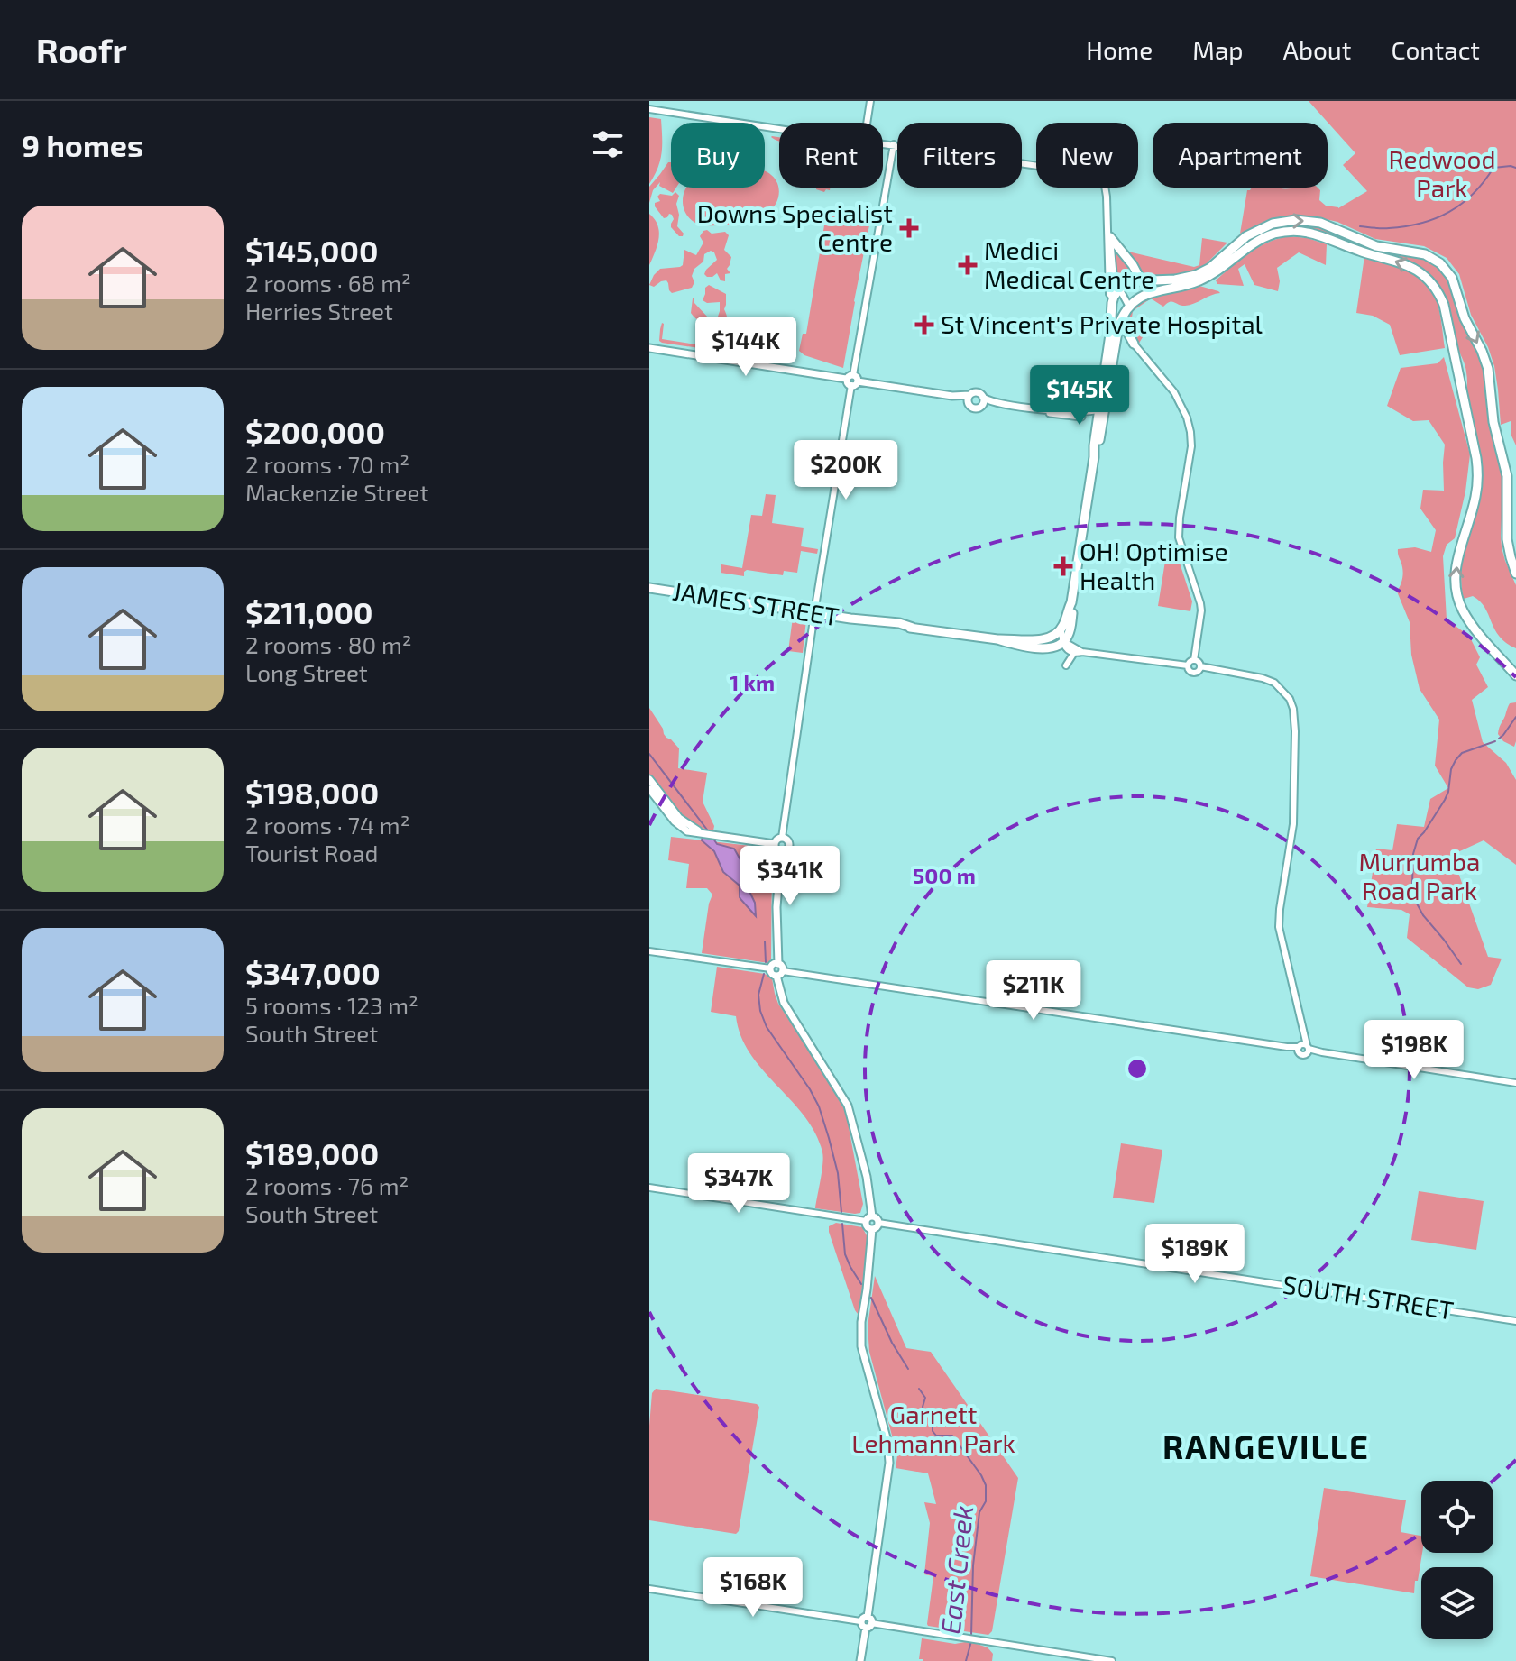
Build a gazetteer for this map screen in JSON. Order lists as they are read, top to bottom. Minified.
{"streets":{"highway":["JAMES STREET"],"street":["SOUTH STREET"]},"districts":["RANGEVILLE"],"water":["East Creek"],"parks":["Redwood Park","Murrumba Road Park","Garnett Lehmann Park"],"places":{"health":["Downs Specialist Centre","Medici Medical Centre","St Vincent's Private Hospital","OH! Optimise Health"]},"page":{"header":"Roofr","nav":["Home","Map","About","Contact"],"heading":"9 homes","chip":["Buy","Rent","Filters","New","Apartment"],"list":[{"name":"$145,000","note":"2 rooms · 68 m² · Herries Street"},{"name":"$200,000","note":"2 rooms · 70 m² · Mackenzie Street"},{"name":"$211,000","note":"2 rooms · 80 m² · Long Street"},{"name":"$198,000","note":"2 rooms · 74 m² · Tourist Road"},{"name":"$347,000","note":"5 rooms · 123 m² · South Street"},{"name":"$189,000","note":"2 rooms · 76 m² · South Street"}],"price":["$144K","$145K","$200K","$341K","$211K","$198K","$347K","$189K","$168K"]},"rings":["1 km","500 m"]}
